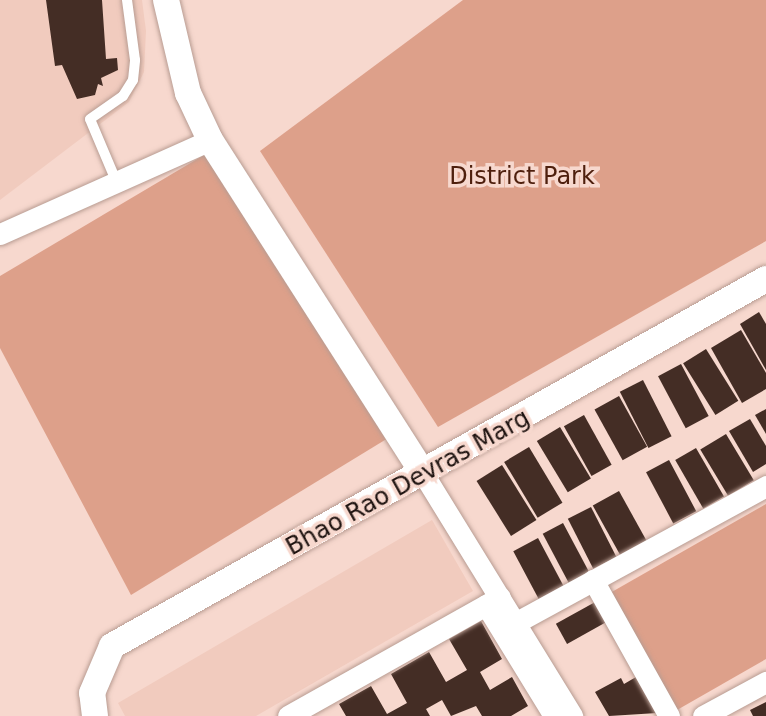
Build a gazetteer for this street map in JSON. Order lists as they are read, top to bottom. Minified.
{"streets":{"street":["Bhao Rao Devras Marg"]},"parks":["District Park"]}
